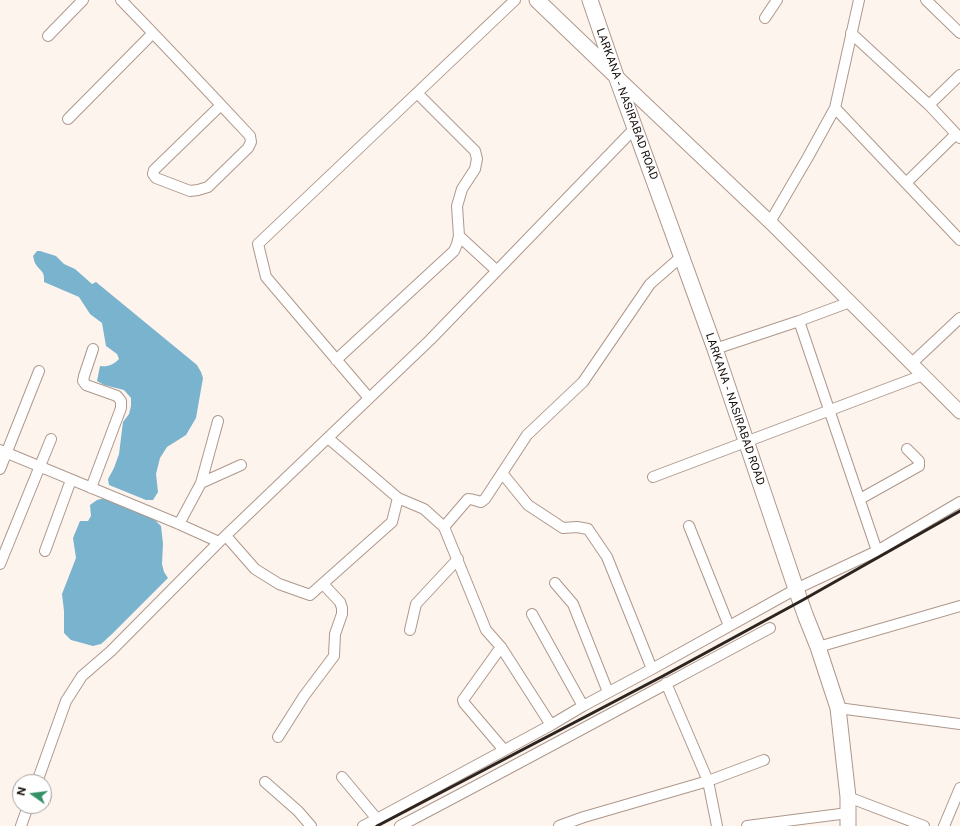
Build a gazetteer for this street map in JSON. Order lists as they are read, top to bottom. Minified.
{"streets":{"main road":["LARKANA - NASIRABAD ROAD"]},"north":"left"}
